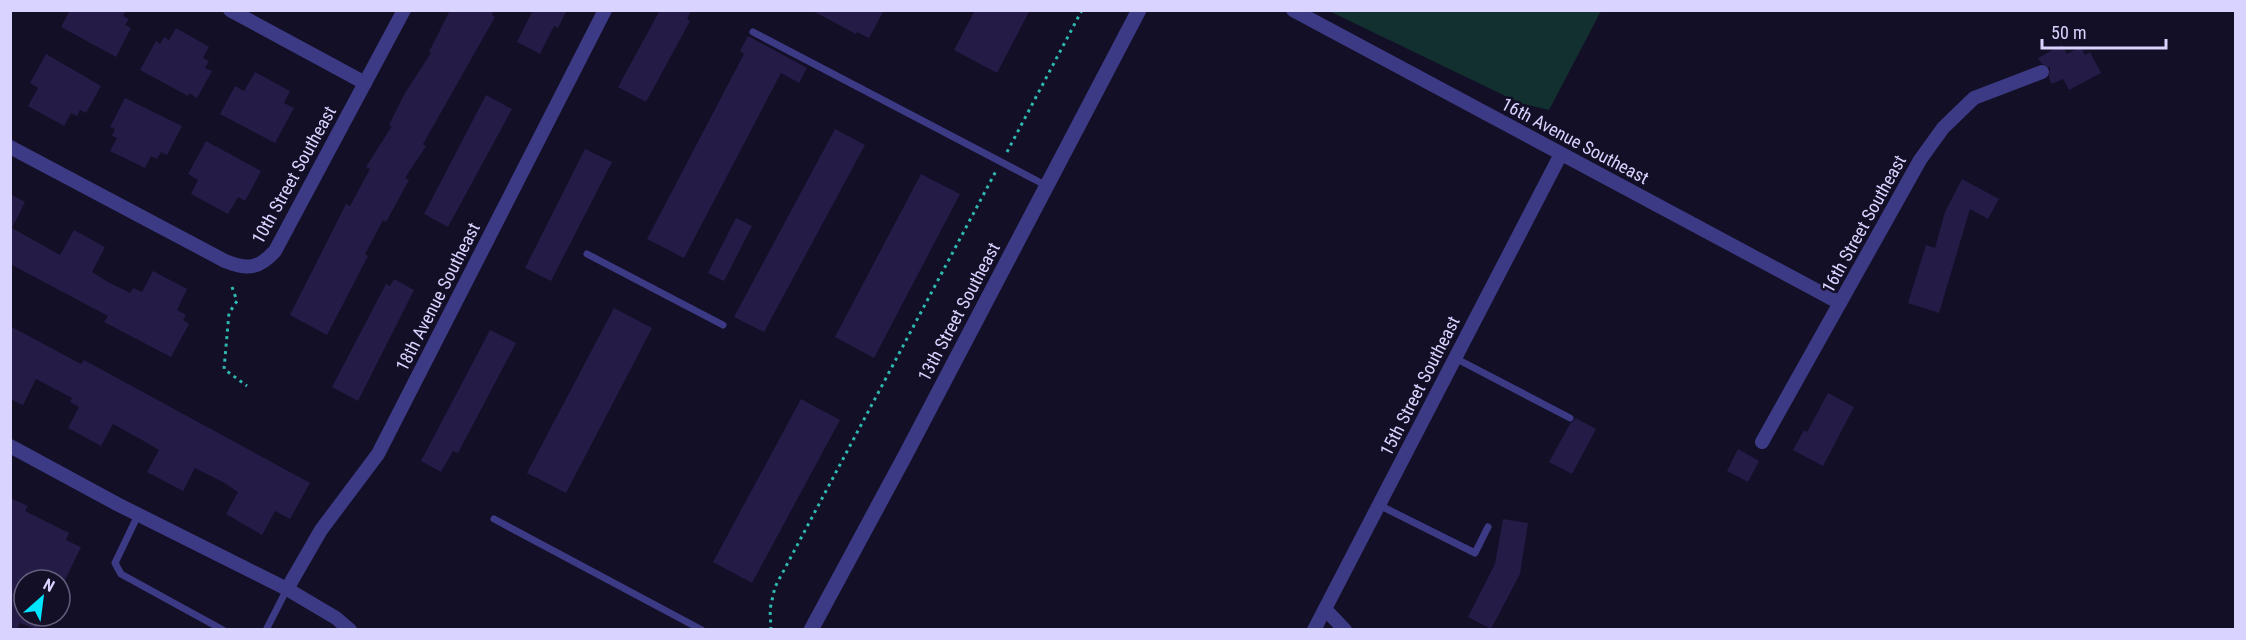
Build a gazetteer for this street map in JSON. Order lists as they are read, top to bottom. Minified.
{"streets":{"street":["16th Avenue Southeast","10th Street Southeast","16th Street Southeast","18th Avenue Southeast","13th Street Southeast","15th Street Southeast"]},"crossings":[["16th Avenue Southeast","16th Street Southeast"],["16th Avenue Southeast","15th Street Southeast"]],"scale_bar":"50 m","north":"top right"}
